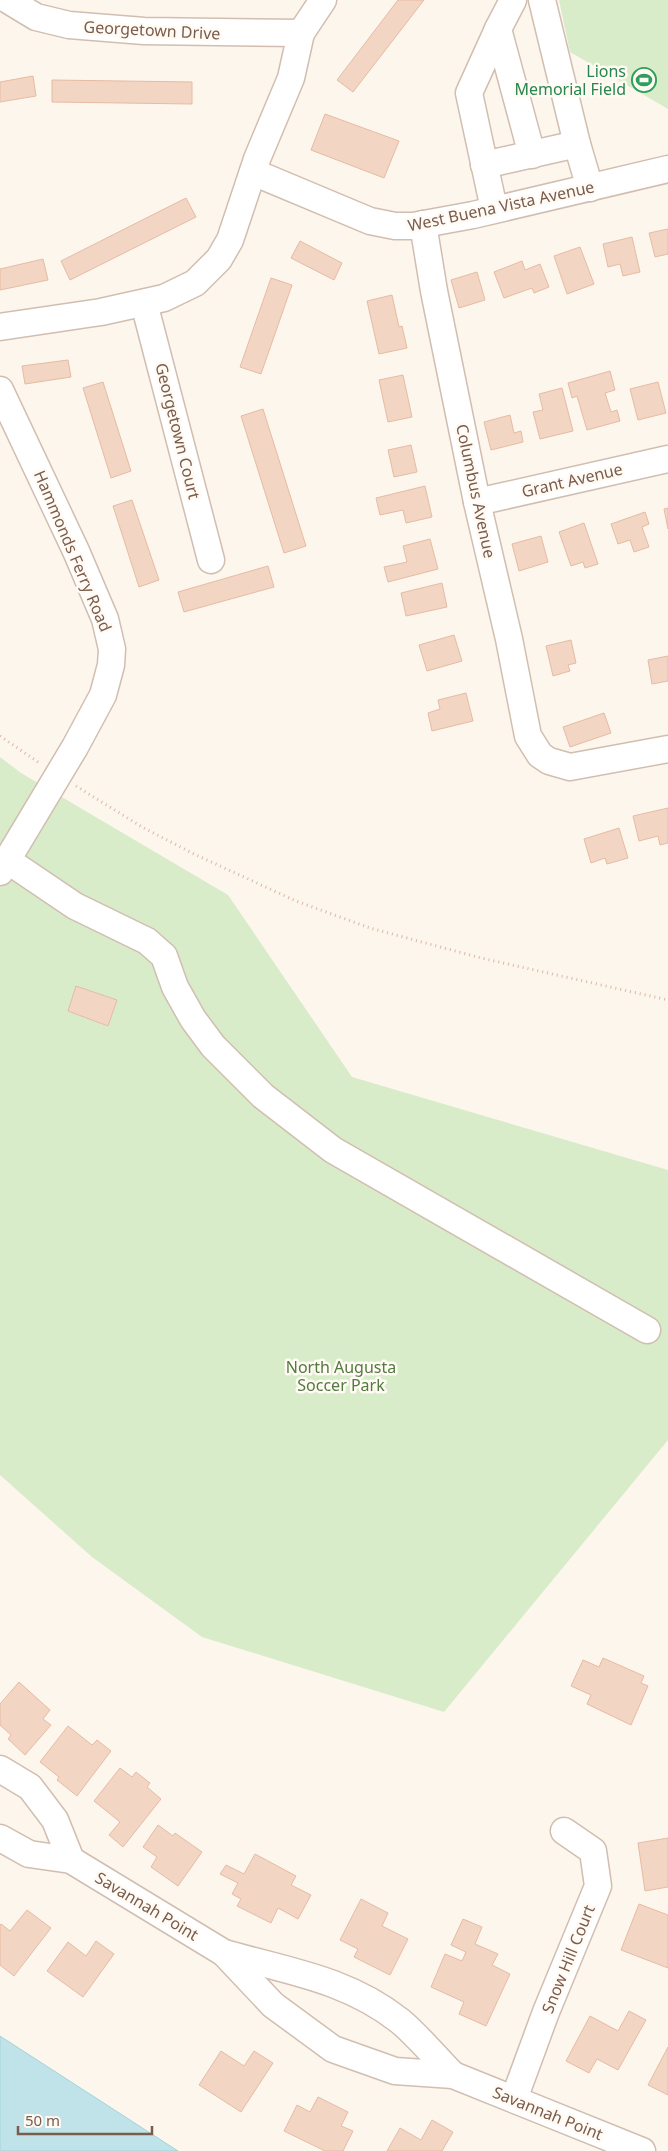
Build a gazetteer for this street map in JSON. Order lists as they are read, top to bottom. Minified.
{"streets":{"street":["Georgetown Drive","West Buena Vista Avenue","Georgetown Court","Grant Avenue","Columbus Avenue","Hammonds Ferry Road","Savannah Point","Snow Hill Court"]},"crossings":[["West Buena Vista Avenue","Columbus Avenue"],["Grant Avenue","Columbus Avenue"],["Savannah Point","Snow Hill Court"]],"parks":["North Augusta Soccer Park"],"places":{"sports":["Lions Memorial Field"]},"scale_bar":"50 m"}
